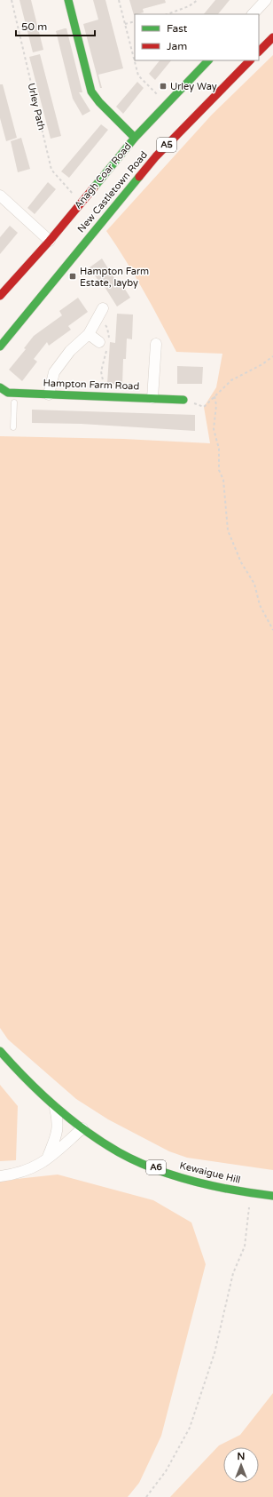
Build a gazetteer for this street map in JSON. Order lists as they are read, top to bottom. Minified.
{"streets":{"main road":["A5","Anagh Coar Road","New Castletown Road","Hampton Farm Road","A6","Kewaigue Hill"],"path":["Urley Path"]},"crossings":[["Urley Path","Anagh Coar Road"],["A6","Kewaigue Hill"]],"places":{"transit":["Urley Way","Hampton Farm Estate, layby"]},"legend":["Fast","Jam"],"scale_bar":"50 m","north":"top"}
